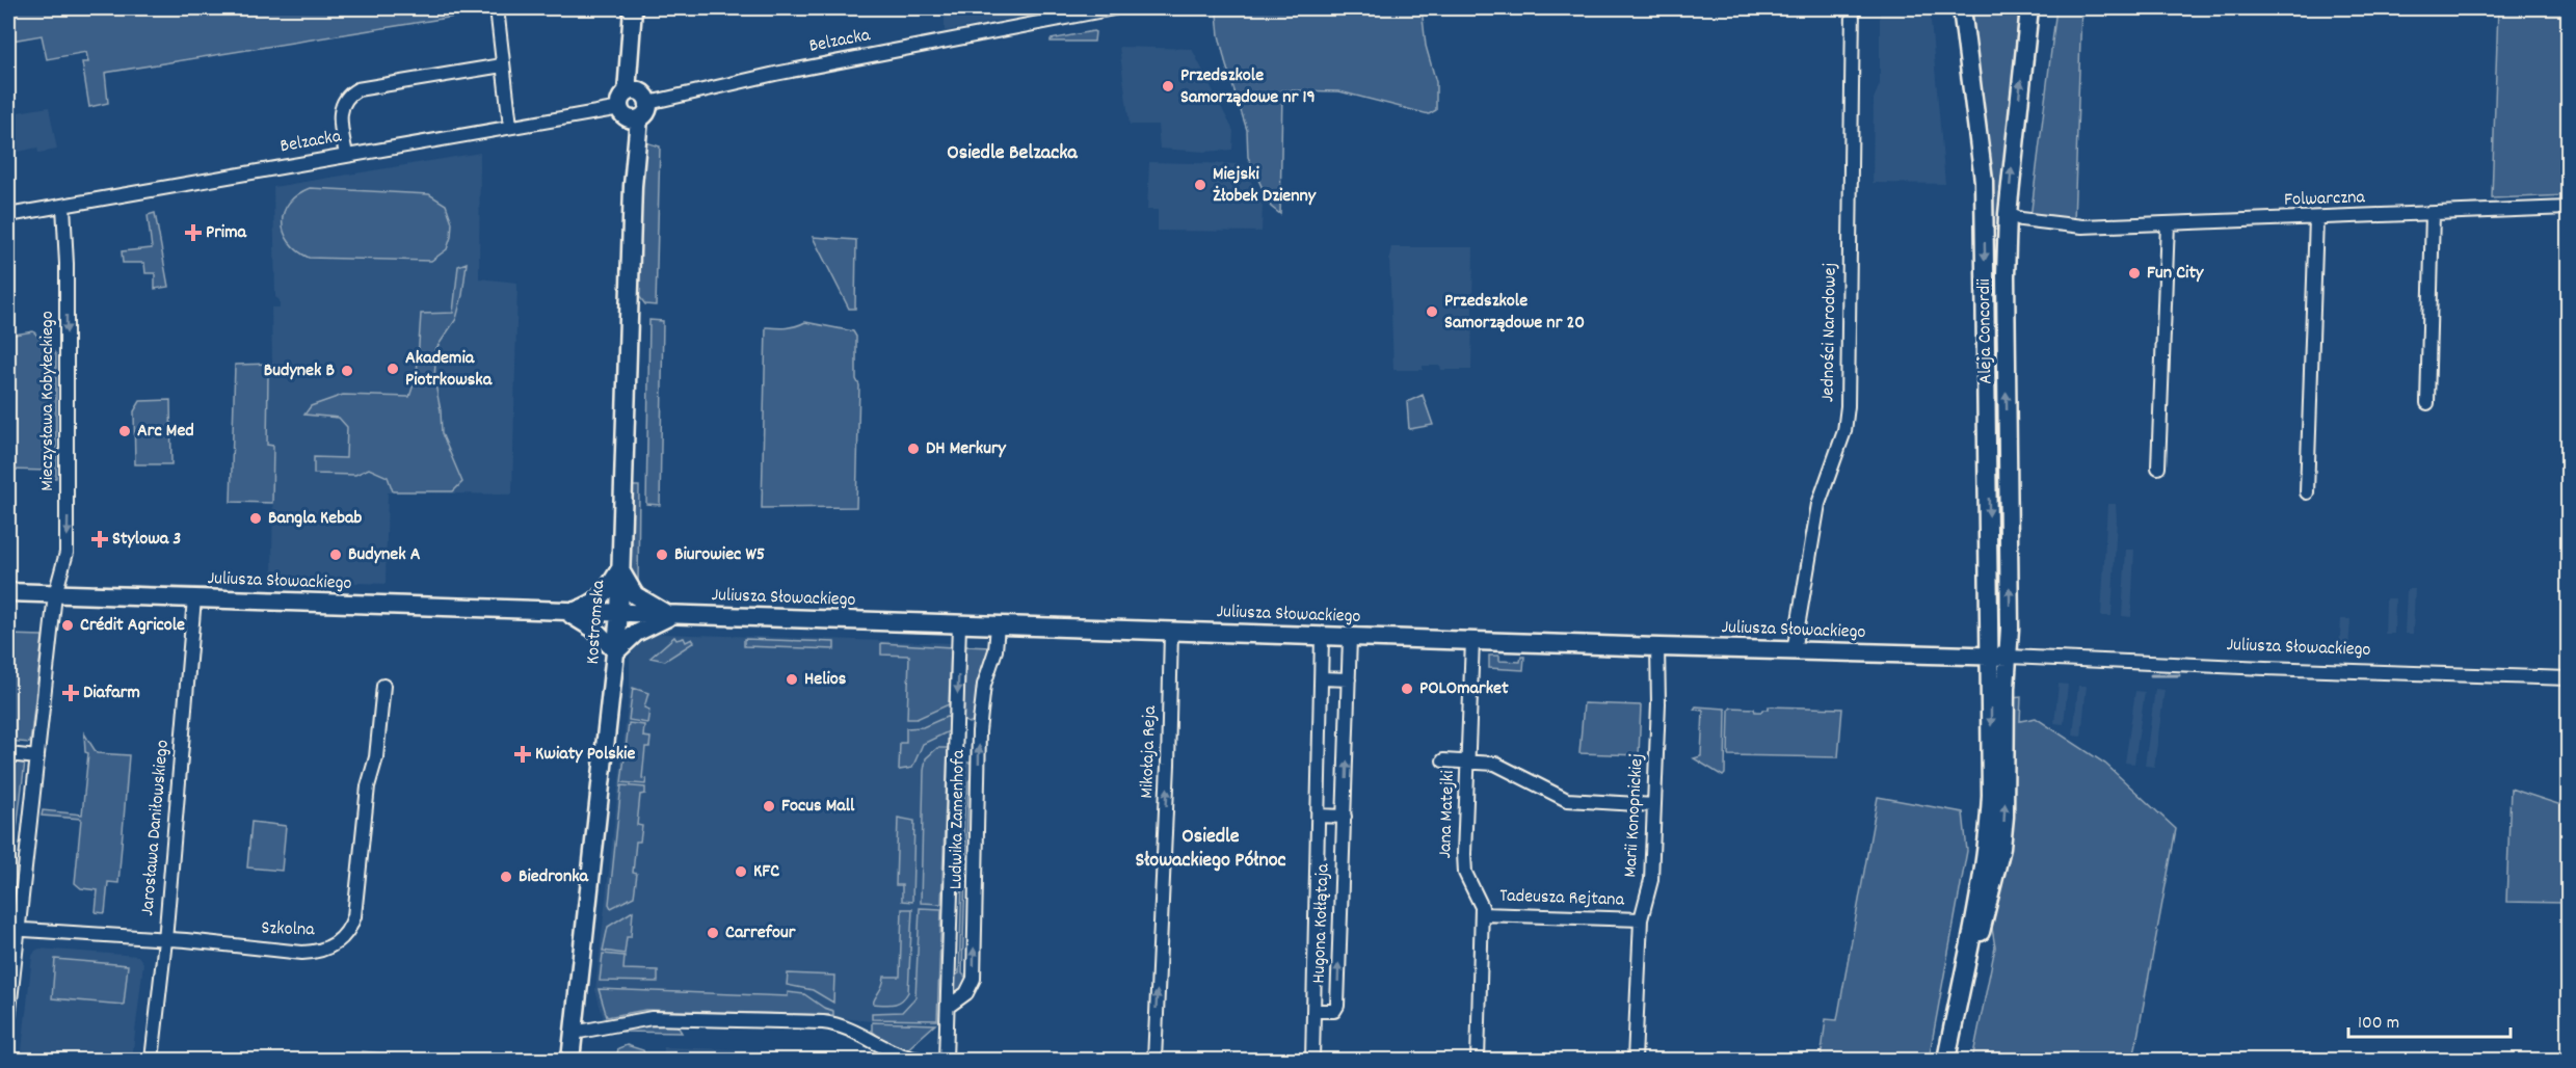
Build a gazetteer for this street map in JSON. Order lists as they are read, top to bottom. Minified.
{"streets":{"street":["Belzacka","Folwarczna","Aleja Concordii","Jedności Narodowej","Mieczysława Kobyłeckiego","Juliusza Słowackiego","Kostromska","Mikołaja Reja","Jana Matejki","Marii Konopnickiej","Ludwika Zamenhofa","Jarosława Daniłowskiego","Tadeusza Rejtana","Hugona Kołłątaja","Szkolna"]},"crossings":[["Belzacka","Mieczysława Kobyłeckiego"],["Belzacka","Kostromska"],["Folwarczna","Aleja Concordii"],["Aleja Concordii","Juliusza Słowackiego"],["Jedności Narodowej","Juliusza Słowackiego"],["Mieczysława Kobyłeckiego","Juliusza Słowackiego"],["Mieczysława Kobyłeckiego","Szkolna"],["Juliusza Słowackiego","Kostromska"],["Juliusza Słowackiego","Mikołaja Reja"],["Juliusza Słowackiego","Jana Matejki"],["Juliusza Słowackiego","Marii Konopnickiej"],["Juliusza Słowackiego","Ludwika Zamenhofa"],["Juliusza Słowackiego","Jarosława Daniłowskiego"],["Juliusza Słowackiego","Hugona Kołłątaja"],["Jana Matejki","Tadeusza Rejtana"],["Marii Konopnickiej","Tadeusza Rejtana"],["Jarosława Daniłowskiego","Szkolna"]],"one_way":["Mieczysława Kobyłeckiego","Mikołaja Reja"],"districts":["Osiedle Belzacka","Osiedle Słowackiego Północ"],"places":{"other":["Przedszkole Samorządowe nr 19","Miejski Żłobek Dzienny","Fun City","Przedszkole Samorządowe nr 20","Akademia Piotrkowska","Budynek B","Arc Med","DH Merkury","Bangla Kebab","Budynek A","Biurowiec W5","Crédit Agricole","Helios","POLOmarket","Focus Mall","KFC","Biedronka","Carrefour"],"health":["Prima","Stylowa 3","Diafarm","Kwiaty Polskie"]},"scale_bar":"100 m"}
